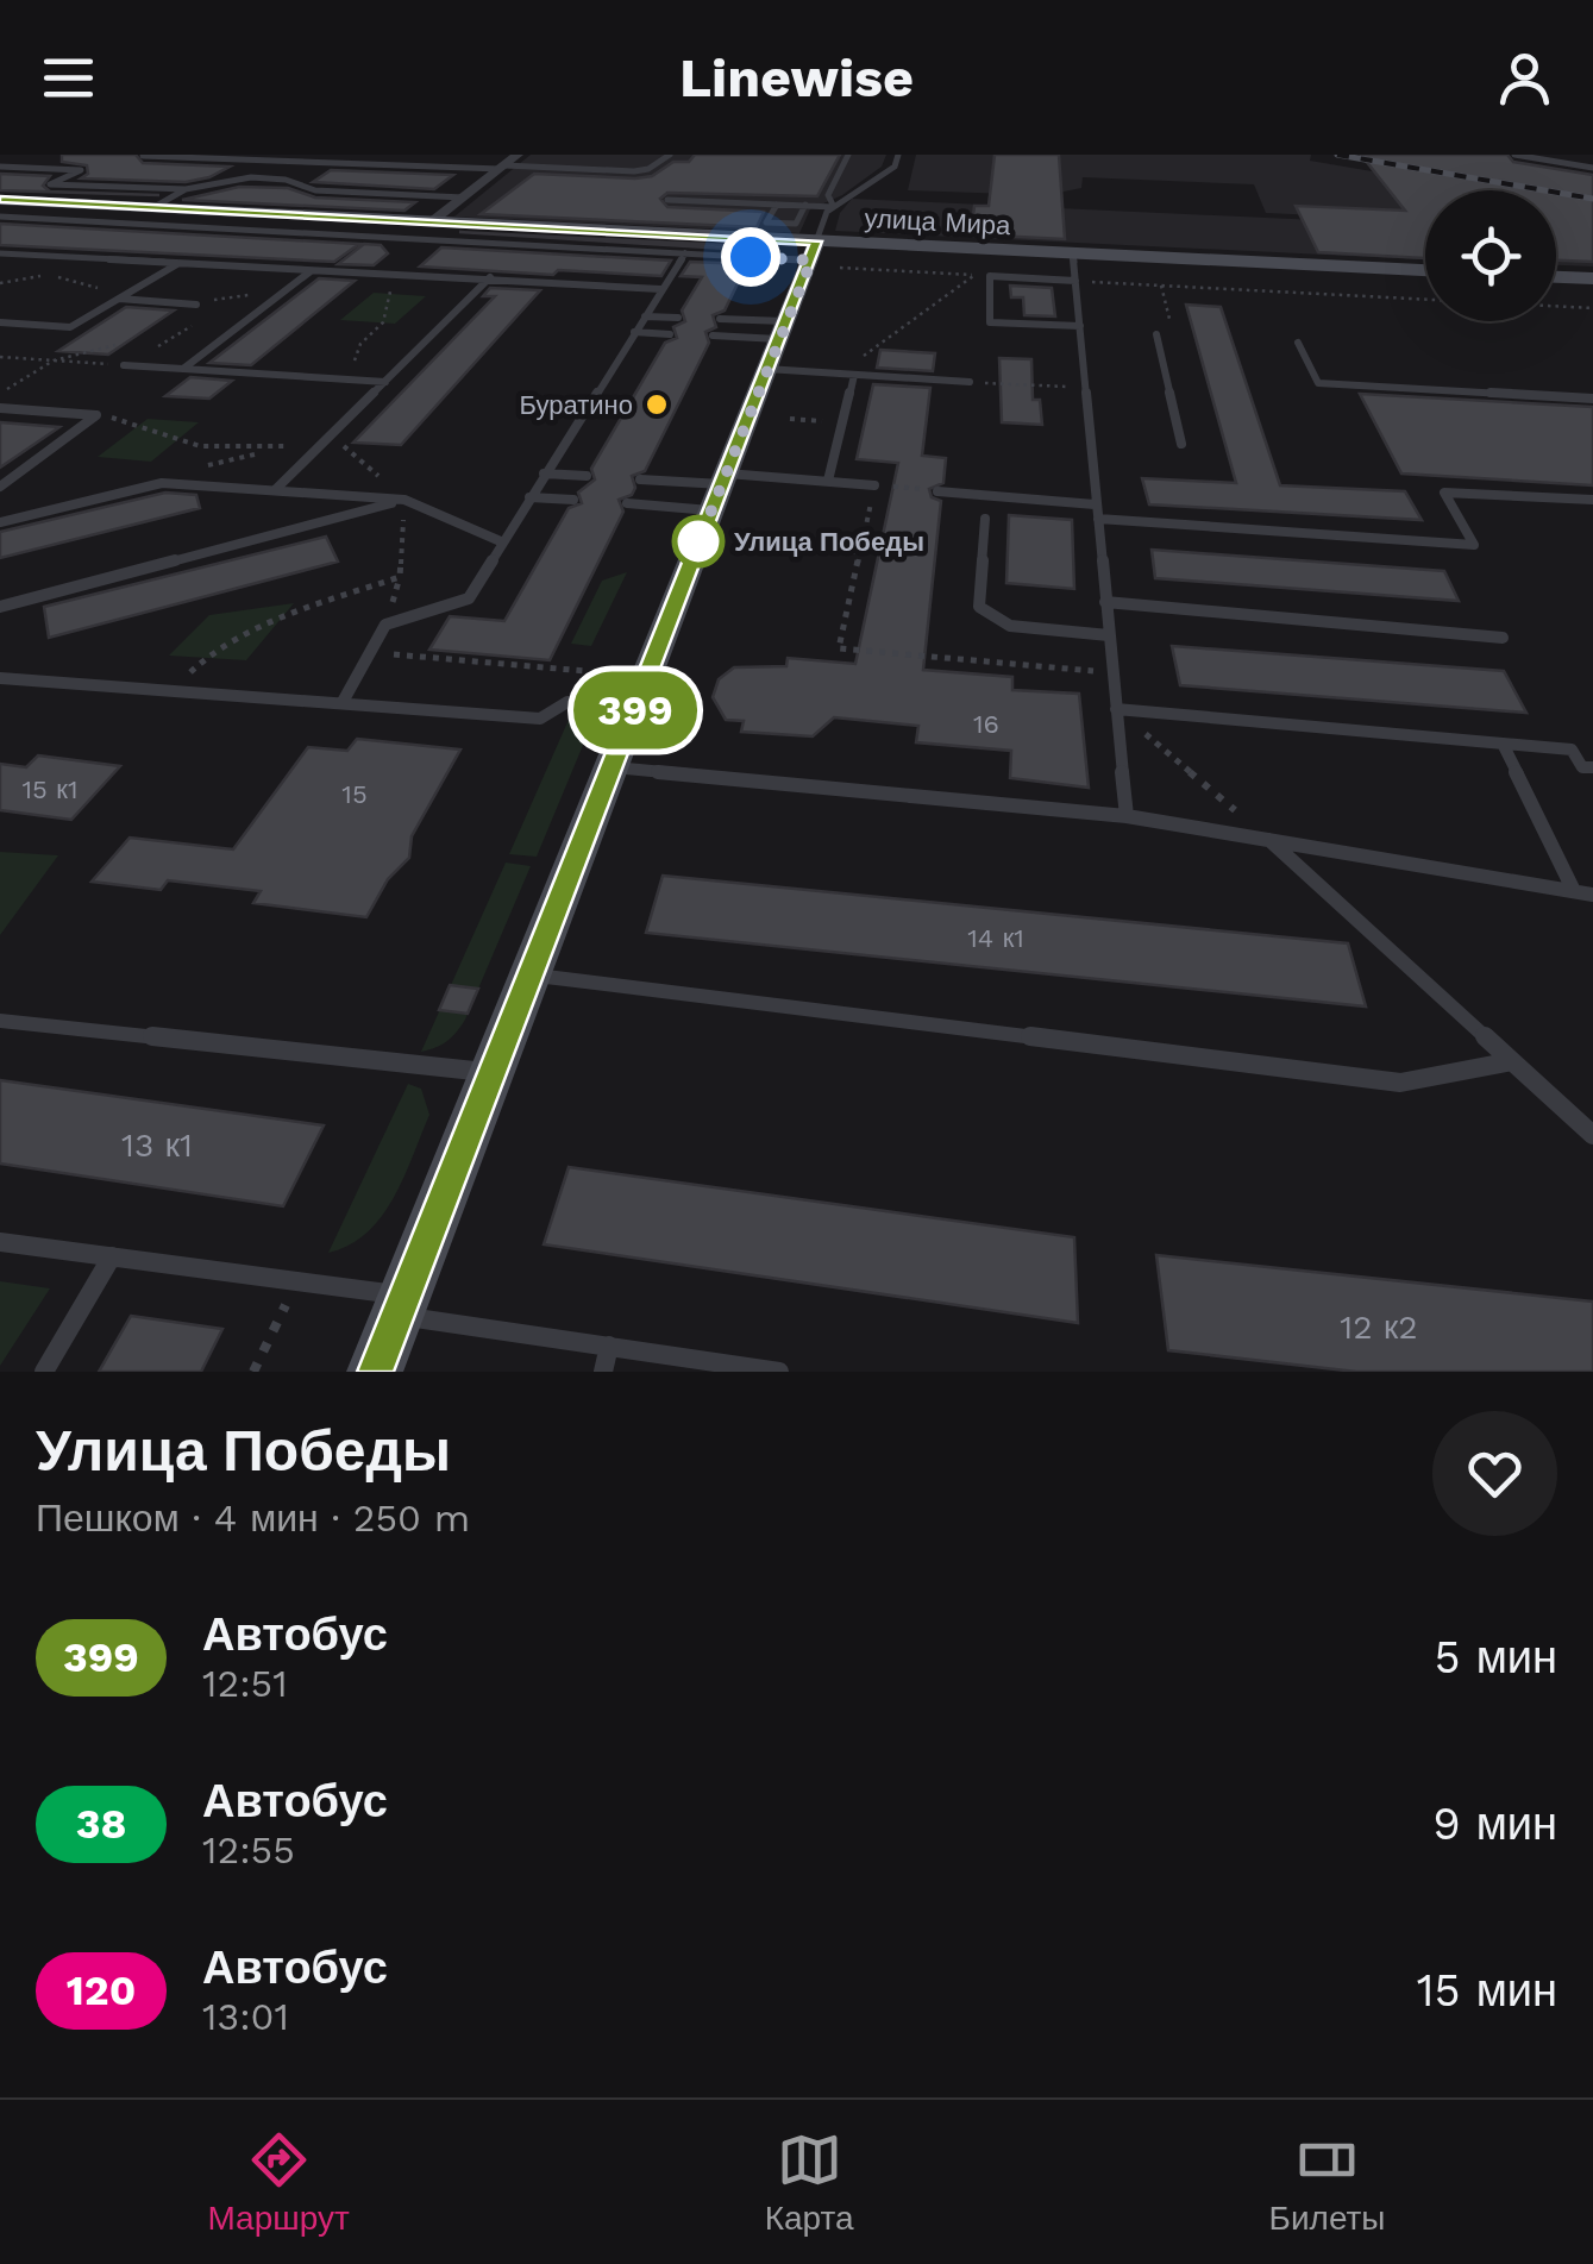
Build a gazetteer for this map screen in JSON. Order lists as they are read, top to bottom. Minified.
{"streets":{"main road":["улица Мира"]},"places":["Буратино","Улица Победы"],"lines":["bus line 399"],"house_numbers":["16","15 к1","15","14 к1","13 к1","12 к2"],"page":{"header":"Linewise","on_map":"399","heading":["Улица Победы","Пешком · 4 мин · 250 m"],"list":[{"mark":"399","name":"Автобус","note":"12:51","value":"5 мин"},{"mark":"38","name":"Автобус","note":"12:55","value":"9 мин"},{"mark":"120","name":"Автобус","note":"13:01","value":"15 мин"}],"tabs":["Маршрут","Карта","Билеты"]}}
